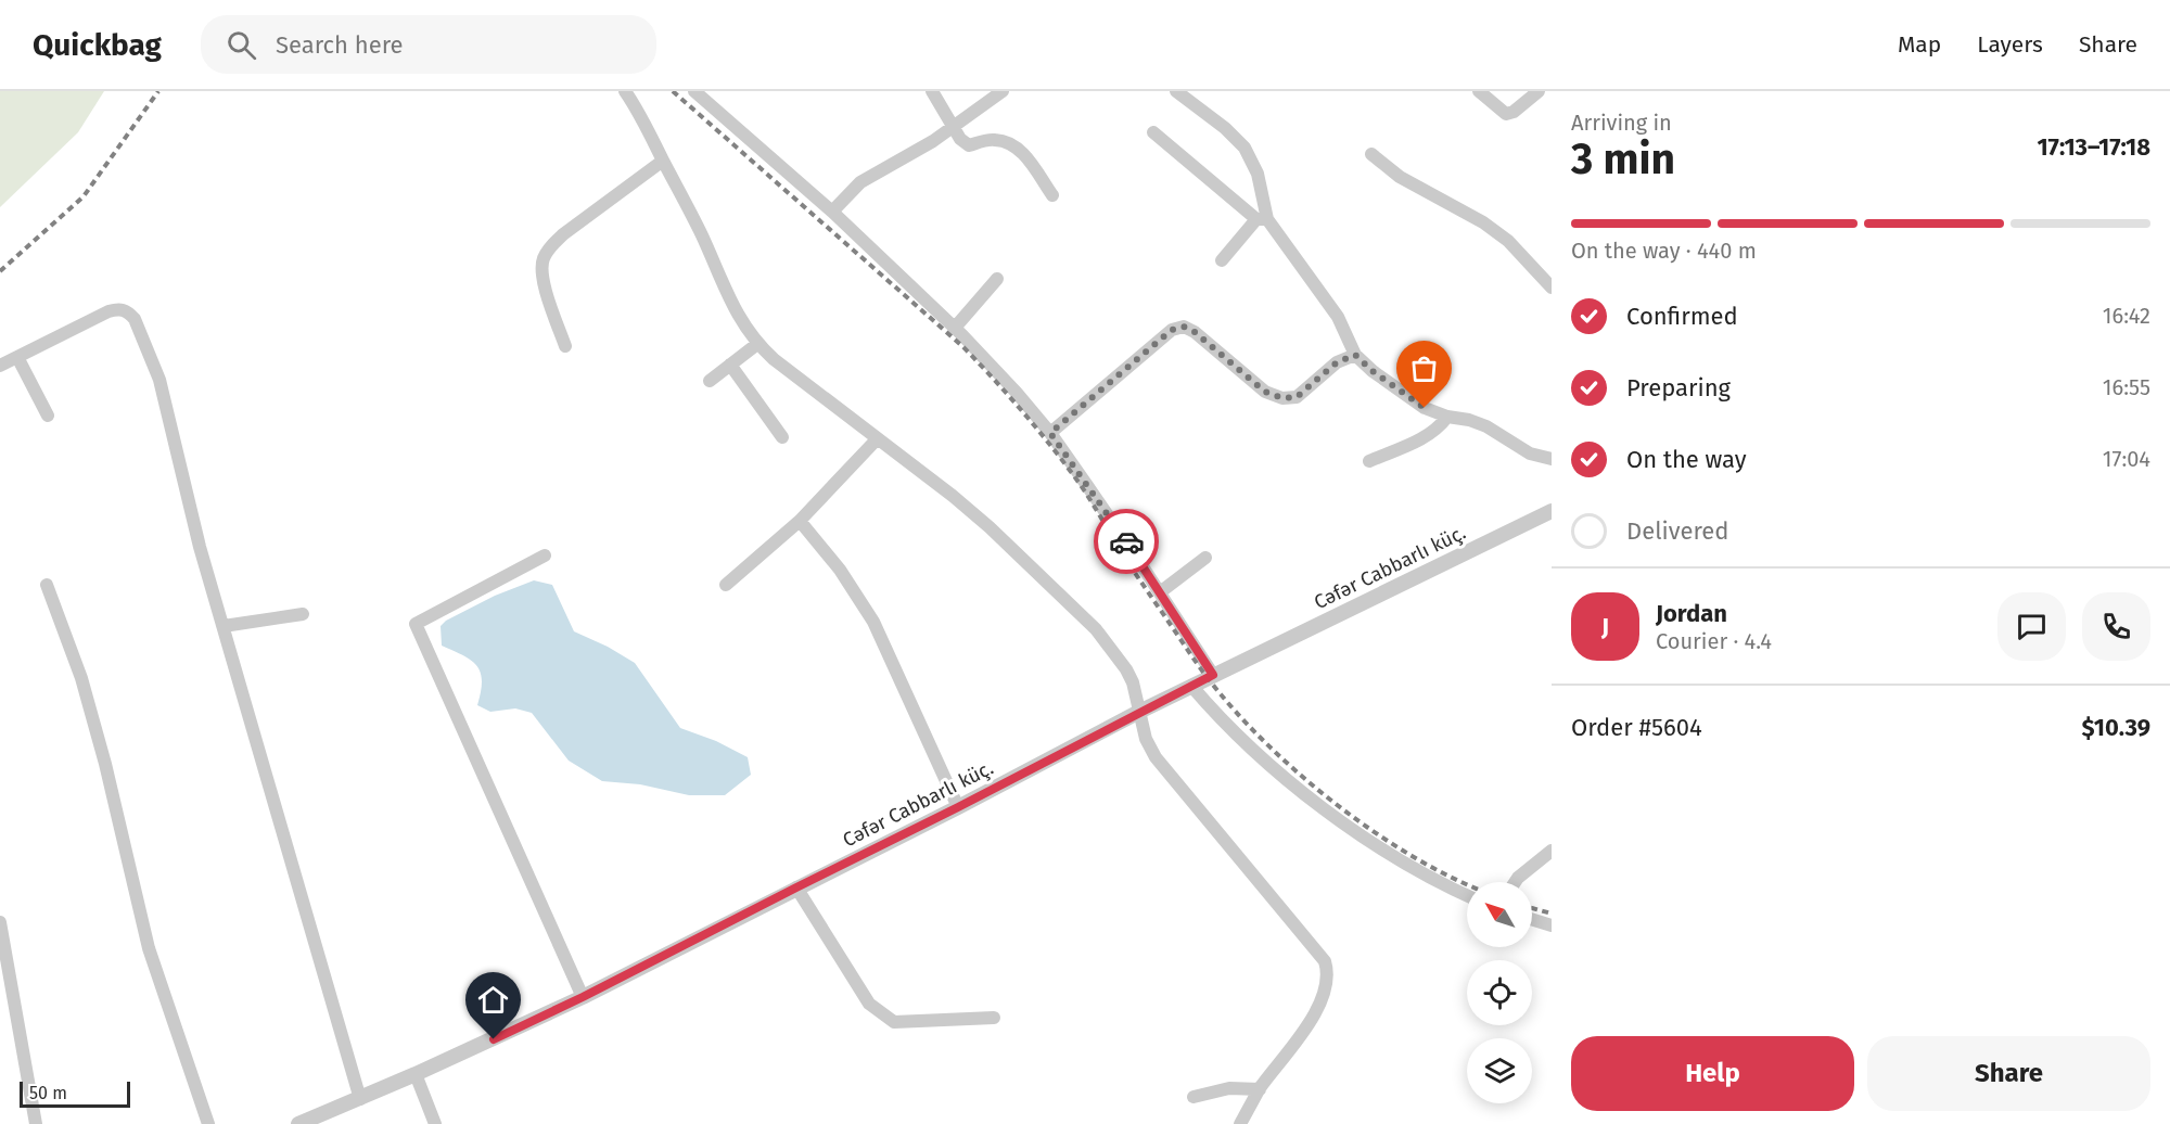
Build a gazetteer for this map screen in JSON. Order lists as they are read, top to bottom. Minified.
{"streets":{"street":["Cəfər Cabbarlı küç."]},"scale_bar":"50 m","north":"top left","page":{"header":"Quickbag","search":"Search here","nav":["Map","Layers","Share"],"heading":["3 min","Arriving in","17:13–17:18"],"panel":["Jordan","Courier · 4.4","Order #5604","$10.39"],"bar":"On the way · 440 m","list":[["Confirmed","16:42"],["Preparing","16:55"],["On the way","17:04"],"Delivered"],"round":"J","buttons":["Help","Share"],"scale":"50 m"}}
